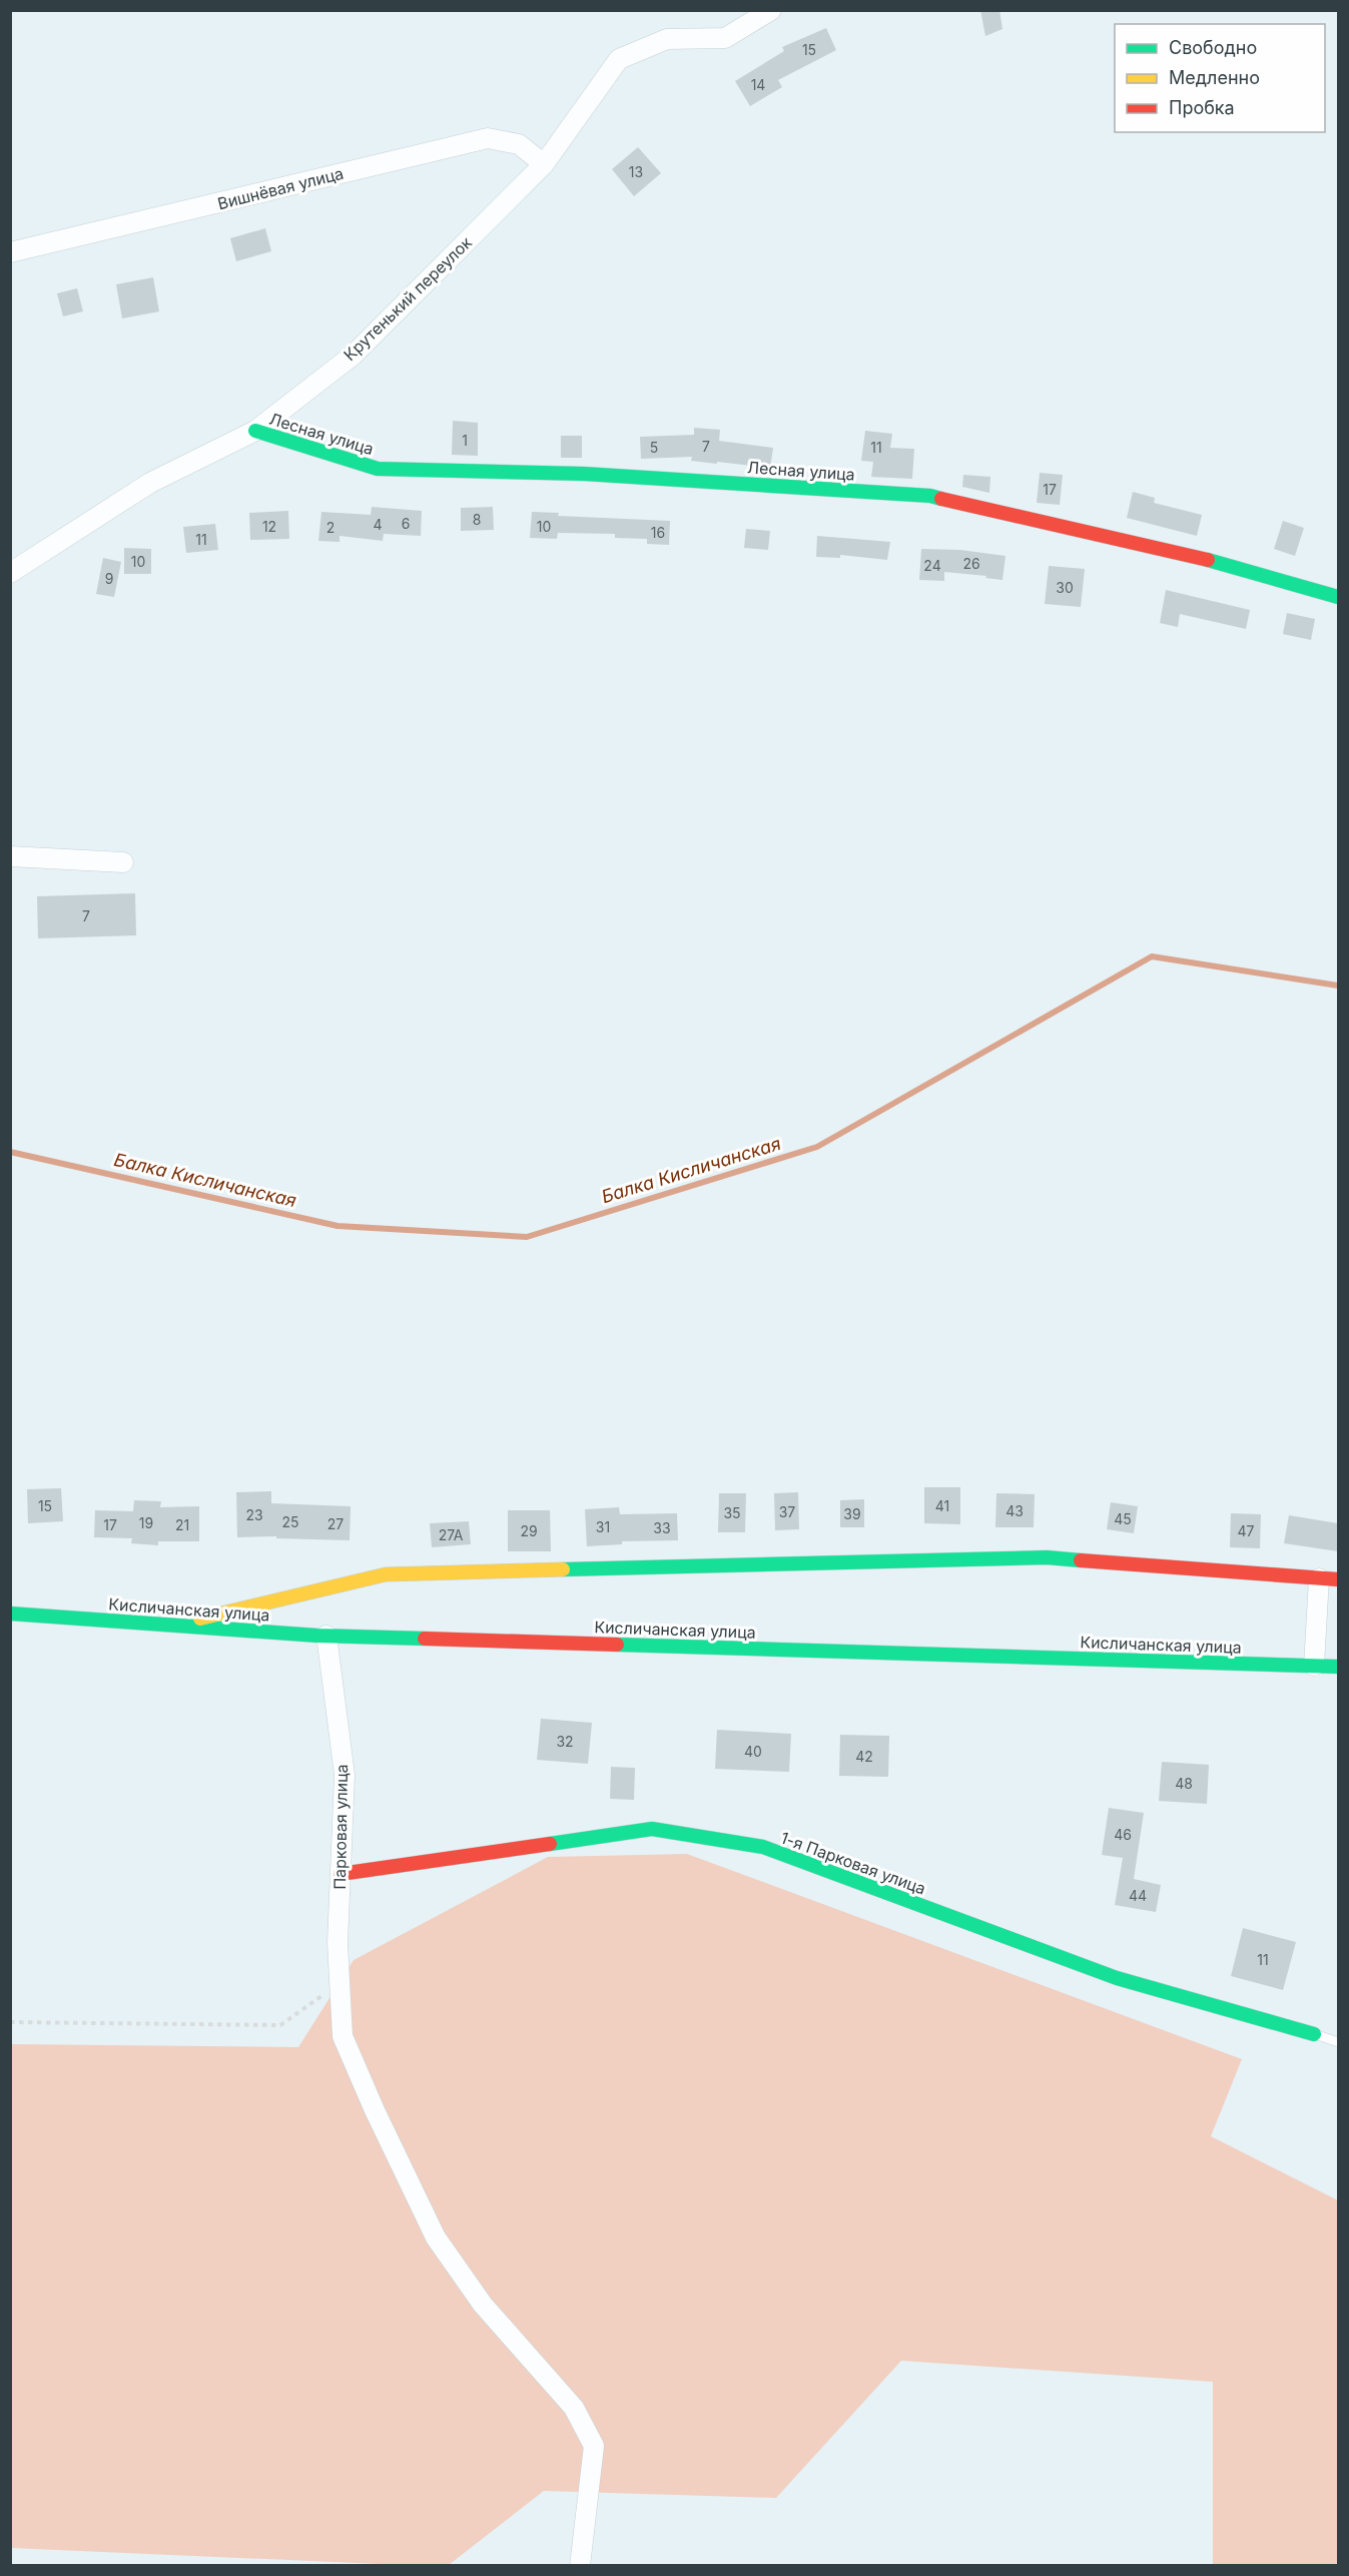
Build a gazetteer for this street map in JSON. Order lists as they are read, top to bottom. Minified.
{"streets":{"street":["Вишнёвая улица","Крутенький переулок","Лесная улица","Кисличанская улица","Парковая улица","1-я Парковая улица"]},"crossings":[["Вишнёвая улица","Крутенький переулок"],["Крутенький переулок","Лесная улица"],["Кисличанская улица","Парковая улица"],["Парковая улица","1-я Парковая улица"]],"water":["Балка Кисличанская"],"house_numbers":["15","14","13","1","7","5","11","17","8","6","4","12","10","2","16","11","10","26","24","9","30","7","15","41","43","37","35","39","23","45","25","19","27","17","21","31","33","29","47","27А","32","40","42","48","46","44","11"],"legend":["Свободно","Медленно","Пробка"]}
